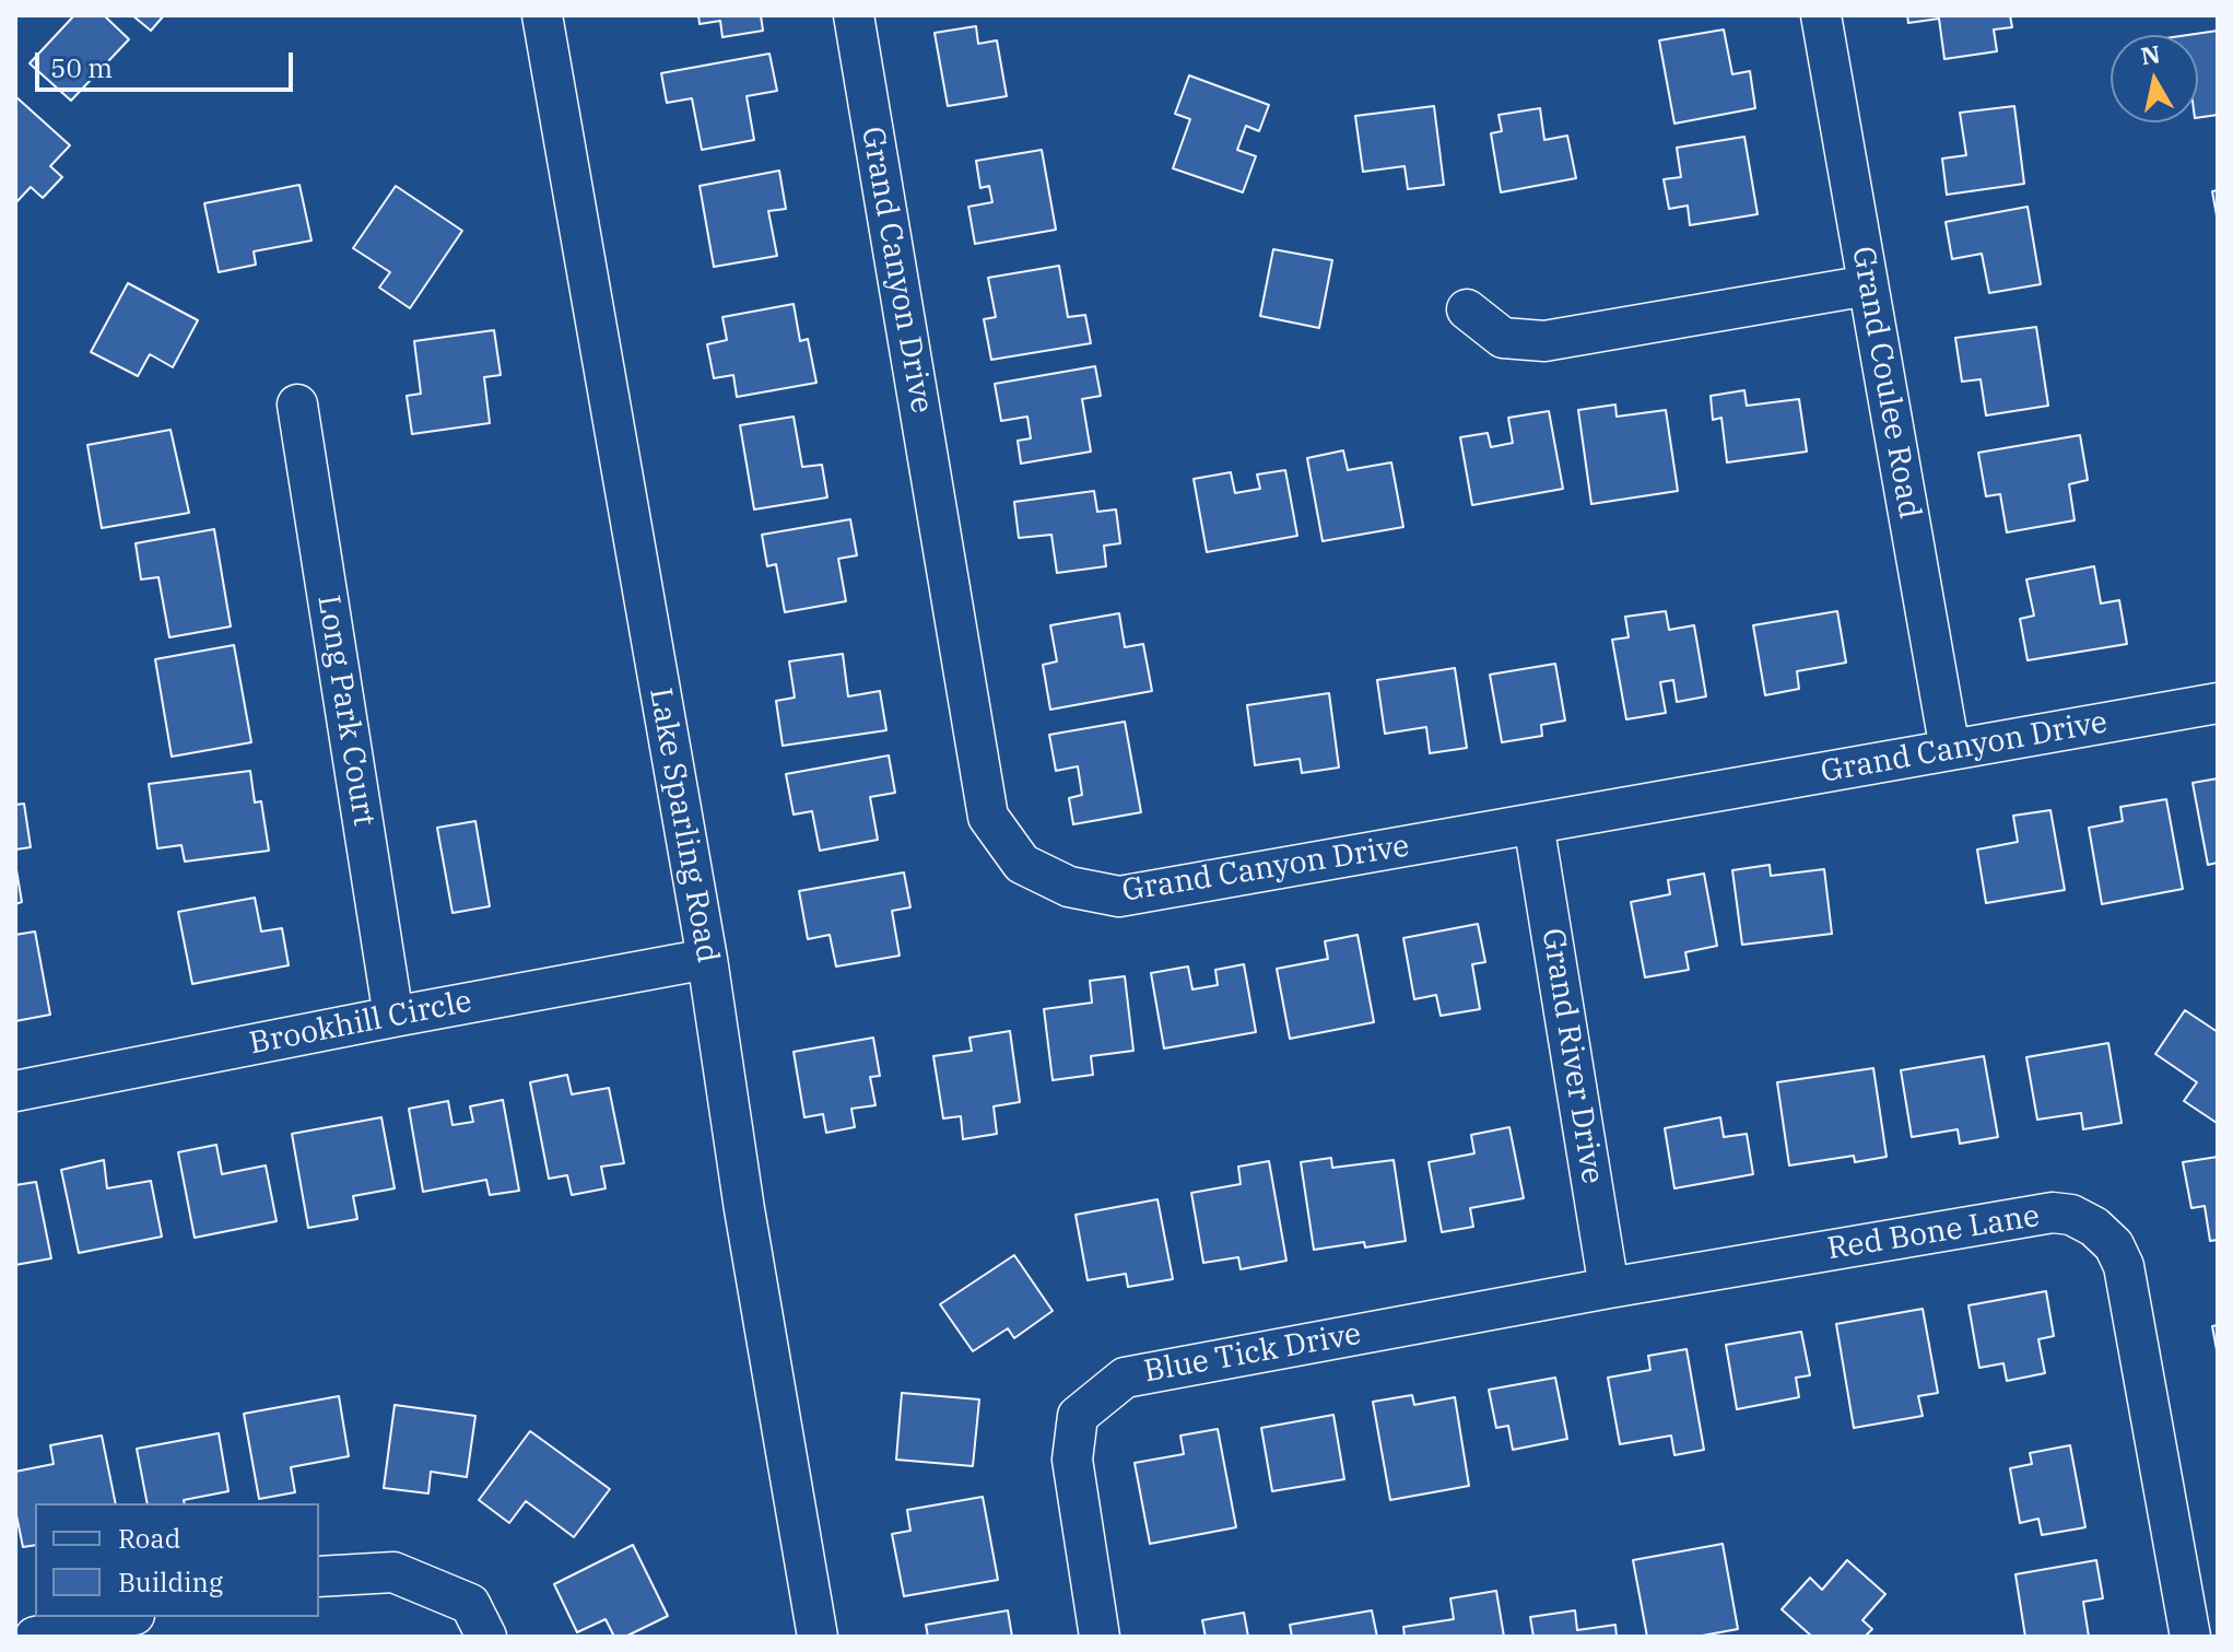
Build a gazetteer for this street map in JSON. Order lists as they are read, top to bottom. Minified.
{"streets":{"street":["Grand Canyon Drive","Grand Coulee Road","Long Park Court","Lake Sparling Road","Brookhill Circle","Grand River Drive","Red Bone Lane","Blue Tick Drive"]},"crossings":[["Grand Canyon Drive","Grand Coulee Road"],["Grand Canyon Drive","Grand River Drive"],["Long Park Court","Brookhill Circle"],["Lake Sparling Road","Brookhill Circle"],["Grand River Drive","Red Bone Lane"],["Grand River Drive","Blue Tick Drive"],["Red Bone Lane","Blue Tick Drive"]],"legend":["Road","Building"],"scale_bar":"50 m","north":"top"}
